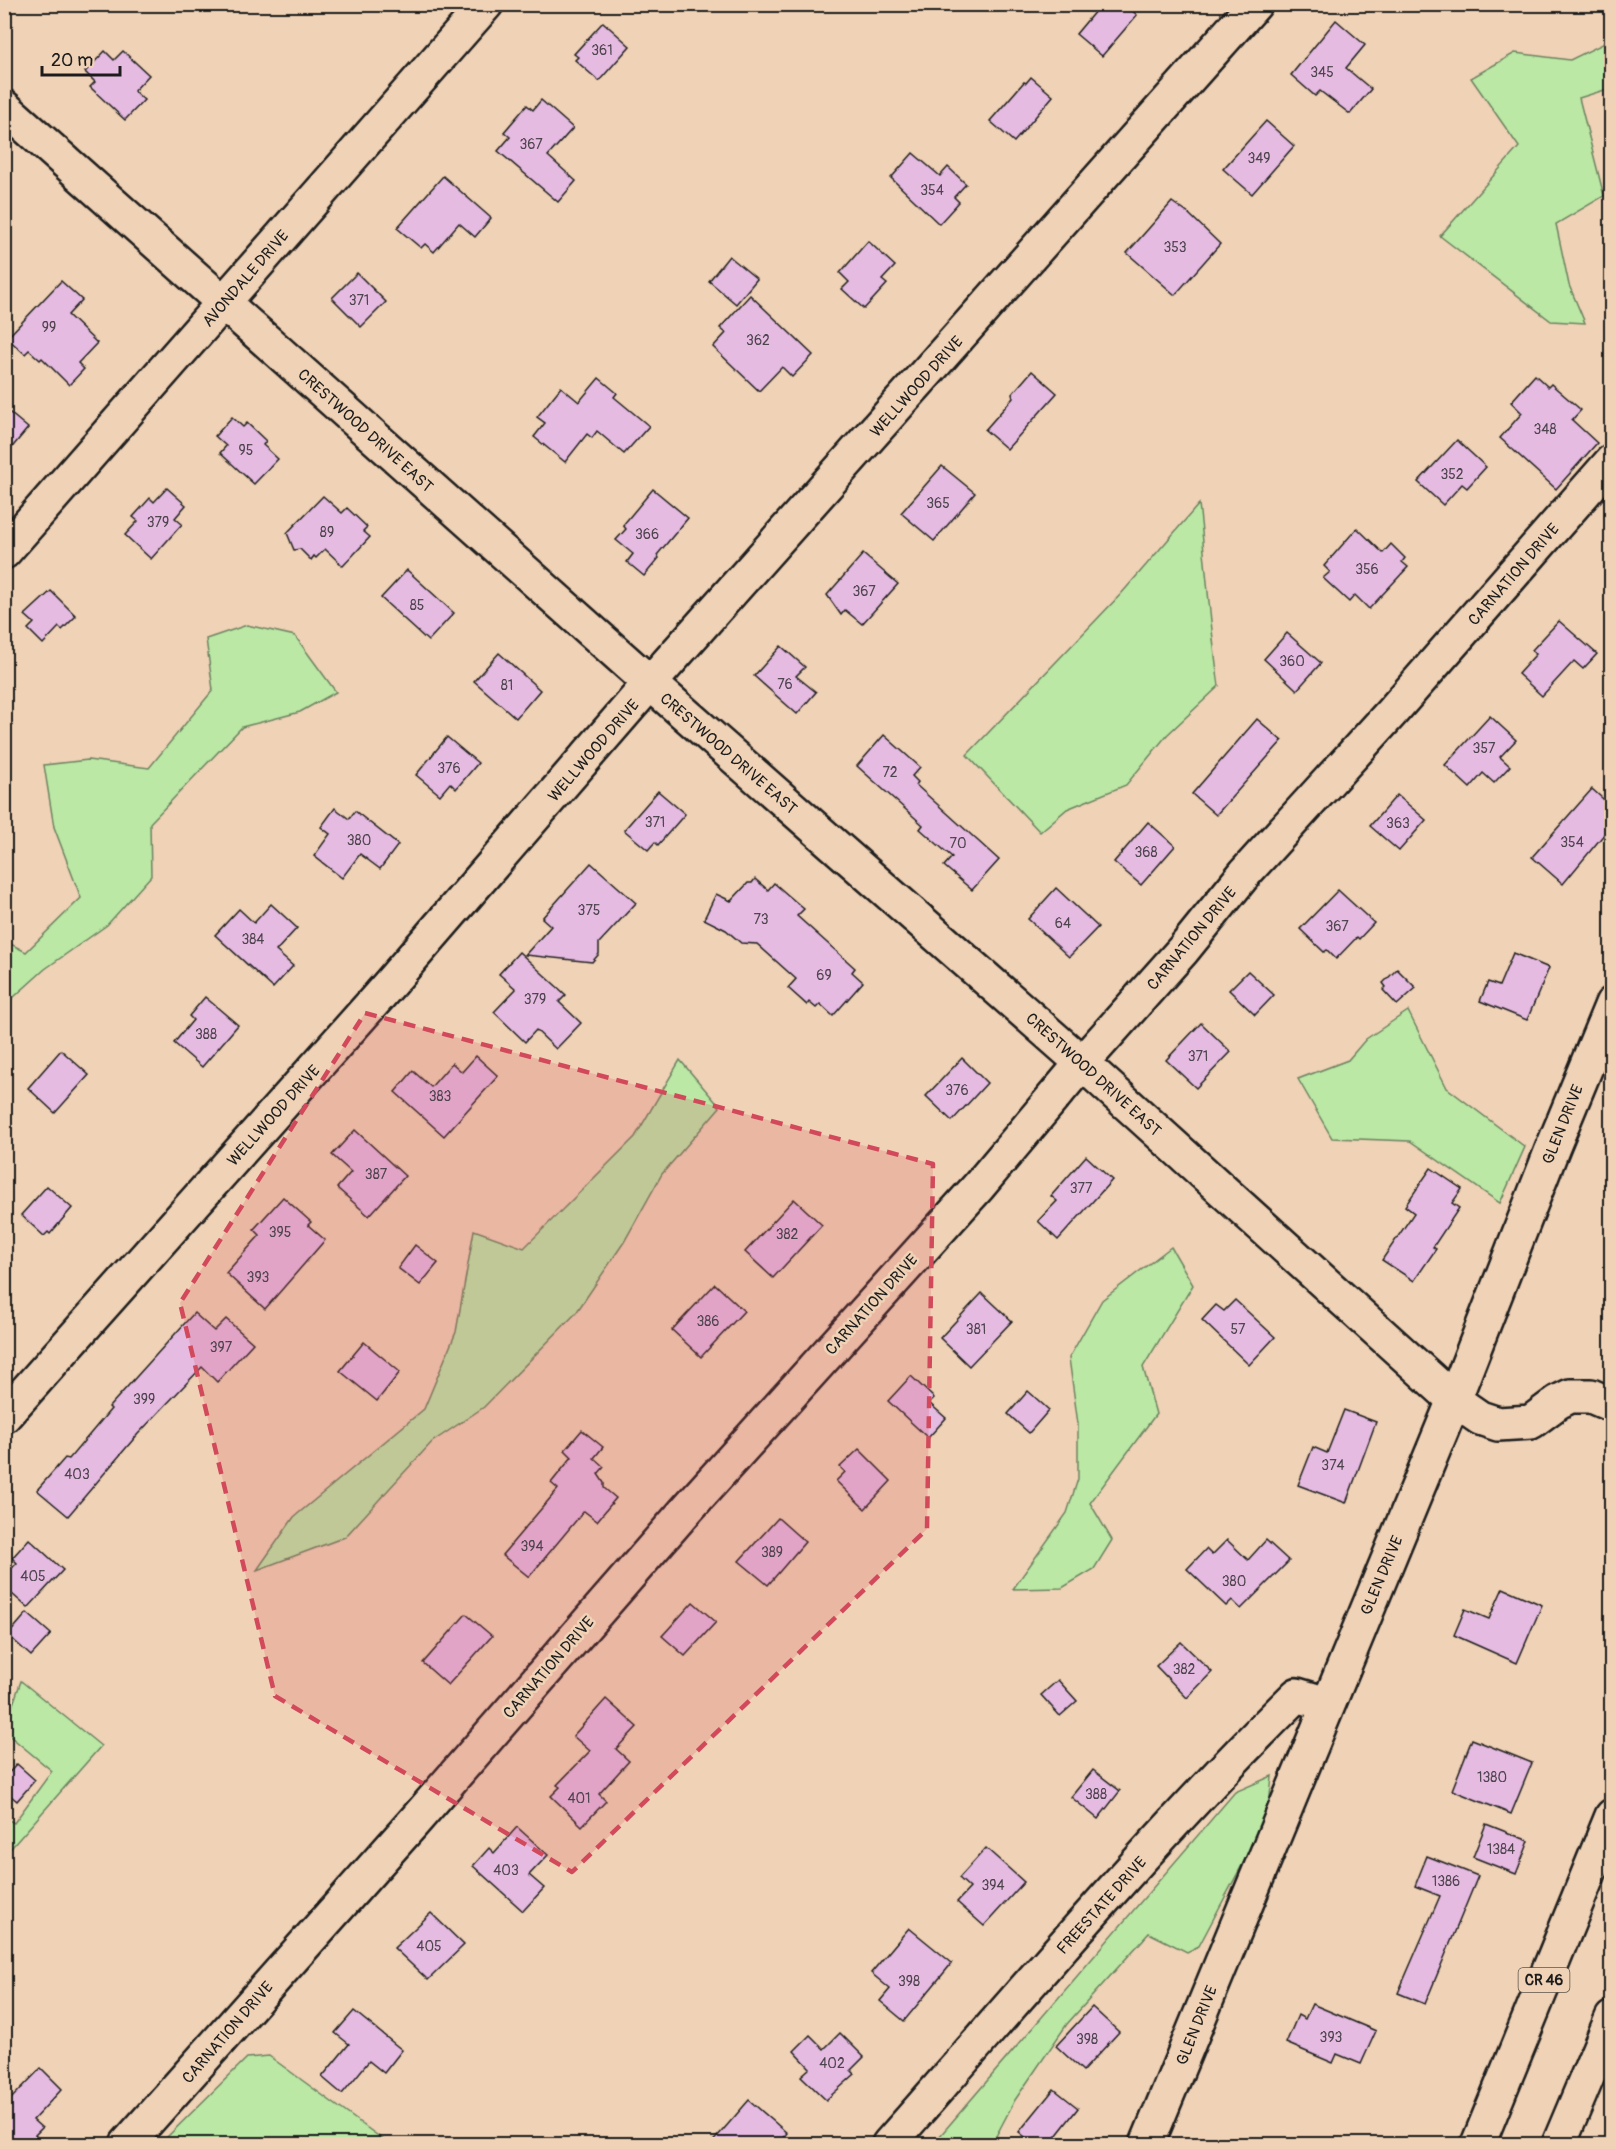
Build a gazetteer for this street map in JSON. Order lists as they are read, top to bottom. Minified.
{"streets":{"main road":["AVONDALE DRIVE","WELLWOOD DRIVE","CRESTWOOD DRIVE EAST","CARNATION DRIVE","GLEN DRIVE","FREESTATE DRIVE","CR 46"]},"crossings":[["AVONDALE DRIVE","CRESTWOOD DRIVE EAST"],["WELLWOOD DRIVE","CRESTWOOD DRIVE EAST"],["CRESTWOOD DRIVE EAST","CARNATION DRIVE"],["CRESTWOOD DRIVE EAST","GLEN DRIVE"],["GLEN DRIVE","FREESTATE DRIVE"]],"house_numbers":["361","345","367","349","354","353","371","99","362","348","95","352","365","379","89","366","356","367","85","360","76","81","357","376","72","371","363","380","354","70","368","375","73","64","367","384","69","379","388","371","376","383","387","377","395","382","393","386","381","57","397","399","374","403","394","389","405","380","382","1380","388","401","1384","403","1386","394","405","398","393","398","402"],"scale_bar":"20 m"}
